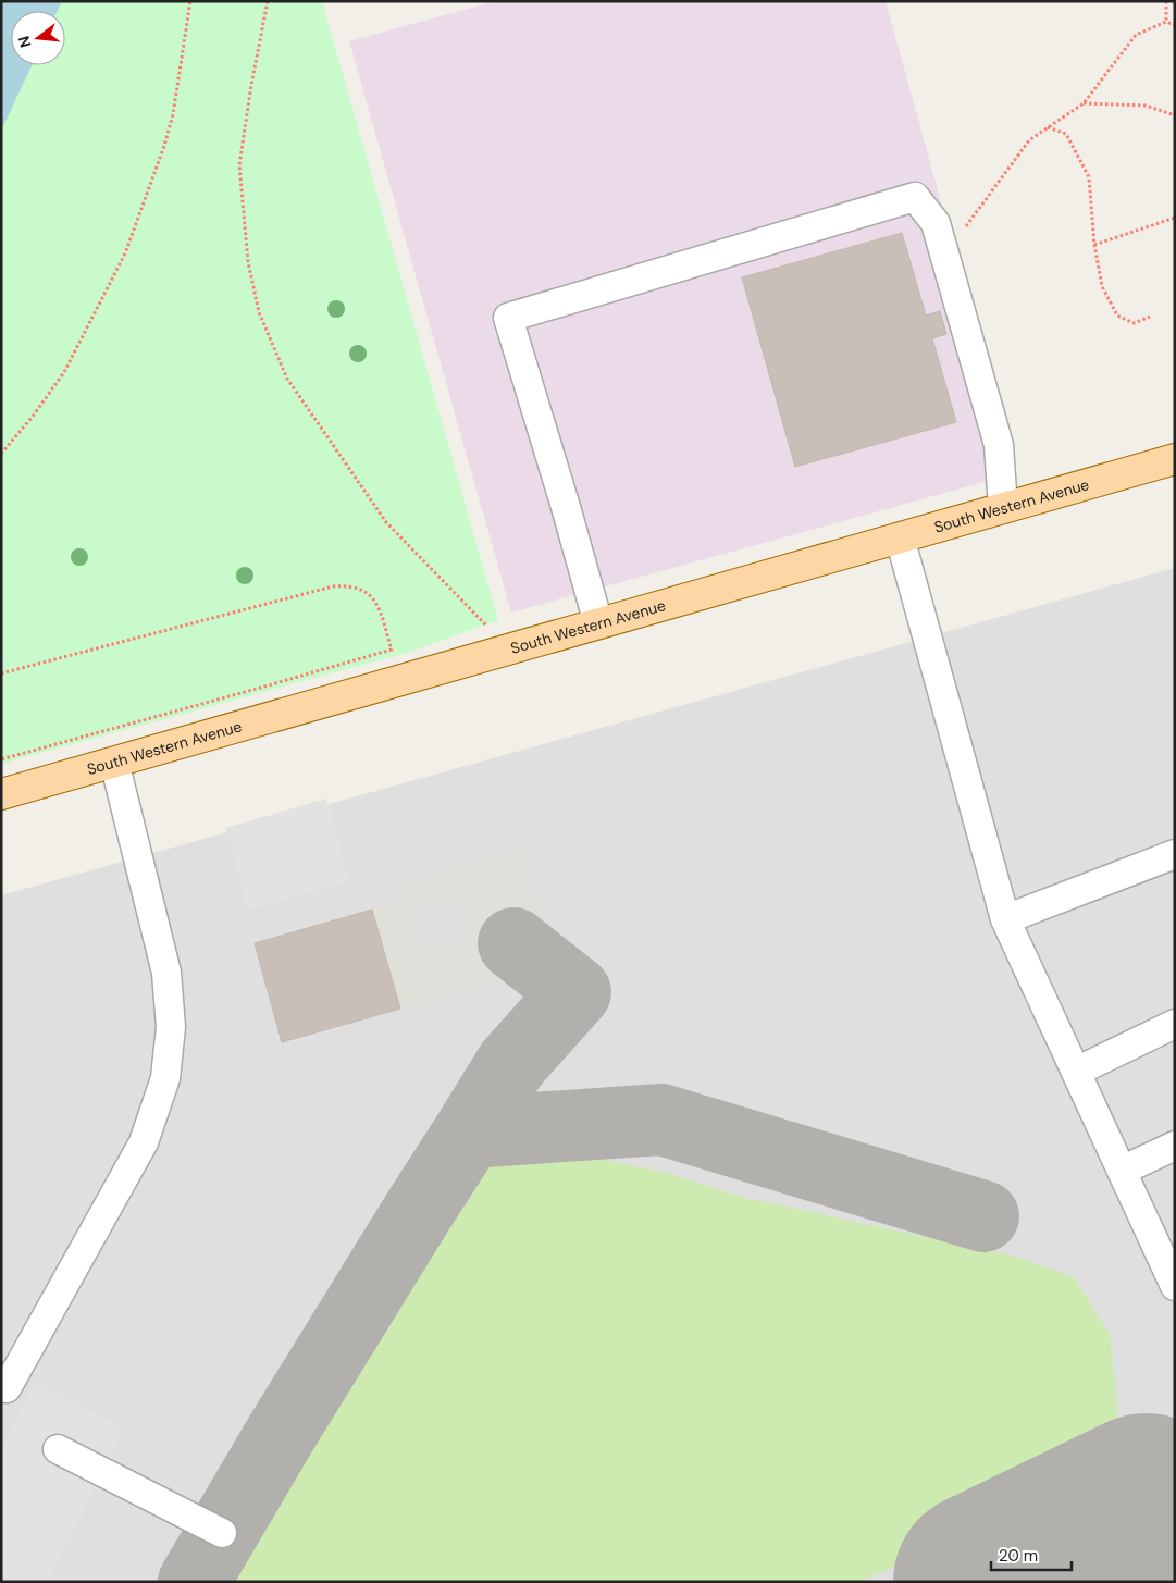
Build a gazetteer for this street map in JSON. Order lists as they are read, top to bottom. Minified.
{"streets":{"main road":["South Western Avenue"]},"scale_bar":"20 m","north":"left"}
